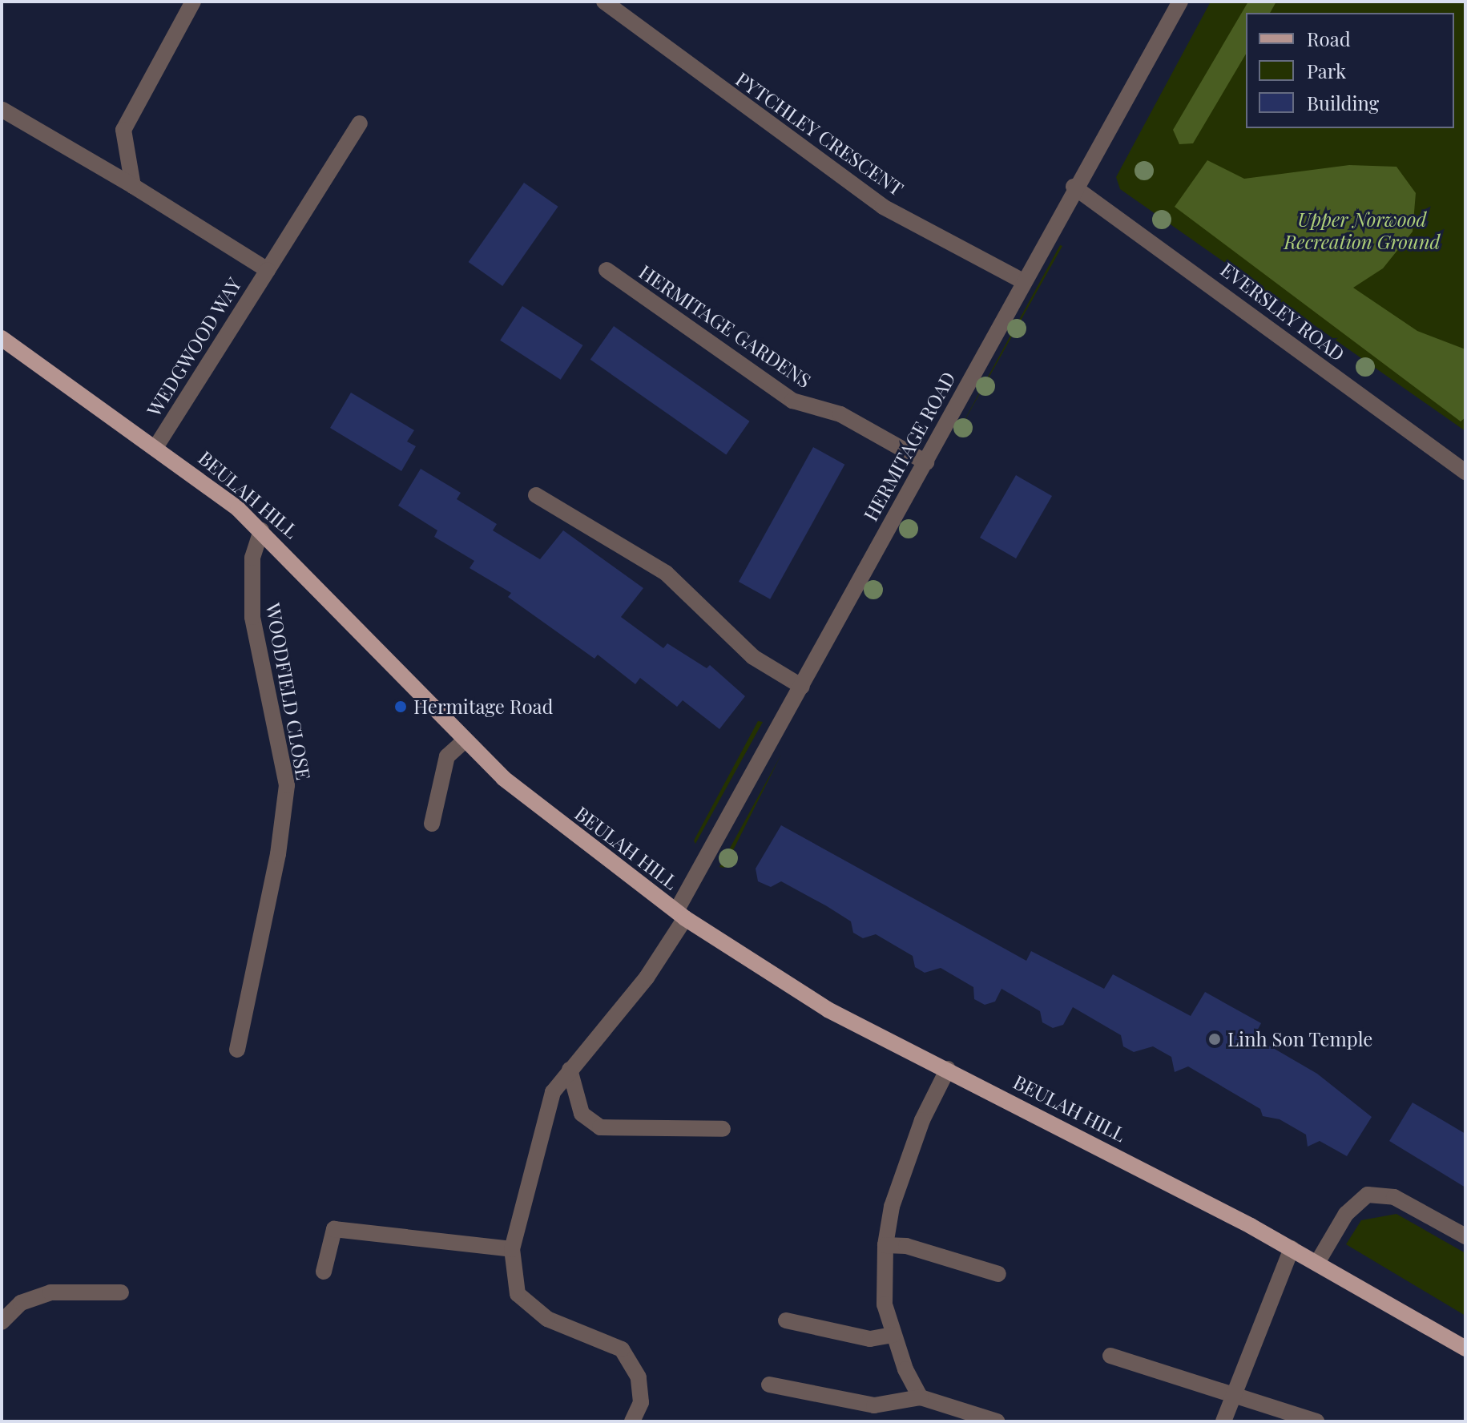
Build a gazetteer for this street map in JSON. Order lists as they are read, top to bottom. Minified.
{"streets":{"main road":["BEULAH HILL"],"street":["PYTCHLEY CRESCENT","EVERSLEY ROAD","HERMITAGE GARDENS","WEDGWOOD WAY","HERMITAGE ROAD","WOODFIELD CLOSE"]},"crossings":[["PYTCHLEY CRESCENT","HERMITAGE ROAD"],["EVERSLEY ROAD","HERMITAGE ROAD"],["HERMITAGE GARDENS","HERMITAGE ROAD"],["WEDGWOOD WAY","BEULAH HILL"],["HERMITAGE ROAD","BEULAH HILL"],["BEULAH HILL","WOODFIELD CLOSE"]],"parks":["Upper Norwood Recreation Ground"],"places":["Hermitage Road","Linh Son Temple"],"legend":["Road","Park","Building"]}
